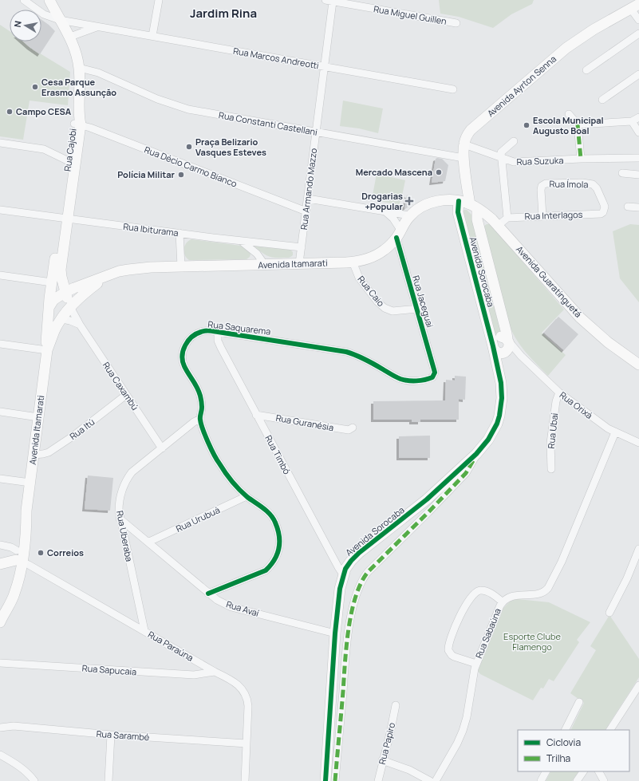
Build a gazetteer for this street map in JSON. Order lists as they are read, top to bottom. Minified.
{"streets":{"main road":["Avenida Ayrton Senna","Rua Cajobi","Avenida Itamarati","Avenida Sorocaba","Avenida Guaratinguetá"],"street":["Rua Miguel Guillen","Rua Marcos Andreotti","Rua Constanti Castellani","Rua Suzuka","Rua Décio Carmo Bianco","Rua Ímola","Rua Armando Mazzo","Rua Interlagos","Rua Ibiturama","Rua Caio","Rua Jaceguai","Rua Saquarema","Rua Caxambú","Rua Orixá","Rua Guranésia","Rua Itú","Rua Ubaí","Rua Timbó","Rua Urubuá","Rua Uberaba","Rua Avaí","Rua Sabaúna","Rua Paraúna","Rua Sapucaia","Rua Sarambé","Rua Papiro"]},"crossings":[["Rua Miguel Guillen","Rua Armando Mazzo"],["Rua Marcos Andreotti","Rua Cajobi"],["Rua Marcos Andreotti","Rua Armando Mazzo"],["Avenida Ayrton Senna","Rua Constanti Castellani"],["Avenida Ayrton Senna","Rua Suzuka"],["Avenida Ayrton Senna","Avenida Sorocaba"],["Avenida Ayrton Senna","Avenida Guaratinguetá"],["Rua Constanti Castellani","Rua Cajobi"],["Rua Constanti Castellani","Rua Armando Mazzo"],["Rua Cajobi","Rua Décio Carmo Bianco"],["Rua Cajobi","Rua Ibiturama"],["Rua Cajobi","Avenida Itamarati"],["Rua Cajobi","Rua Caxambú"],["Rua Décio Carmo Bianco","Rua Armando Mazzo"],["Rua Ímola","Rua Interlagos"],["Rua Armando Mazzo","Rua Ibiturama"],["Rua Armando Mazzo","Avenida Itamarati"],["Avenida Itamarati","Avenida Sorocaba"],["Avenida Itamarati","Avenida Guaratinguetá"],["Avenida Itamarati","Rua Caio"],["Avenida Itamarati","Rua Jaceguai"],["Avenida Itamarati","Rua Caxambú"],["Avenida Itamarati","Rua Itú"],["Avenida Itamarati","Rua Paraúna"],["Avenida Sorocaba","Avenida Guaratinguetá"],["Avenida Sorocaba","Rua Orixá"],["Avenida Sorocaba","Rua Timbó"],["Avenida Sorocaba","Rua Avaí"],["Rua Caio","Rua Jaceguai"],["Rua Jaceguai","Rua Saquarema"],["Rua Saquarema","Rua Timbó"],["Rua Saquarema","Rua Urubuá"],["Rua Saquarema","Rua Uberaba"],["Rua Saquarema","Rua Avaí"],["Rua Caxambú","Rua Itú"],["Rua Caxambú","Rua Uberaba"],["Rua Orixá","Rua Ubaí"],["Rua Orixá","Rua Sabaúna"],["Rua Guranésia","Rua Timbó"],["Rua Urubuá","Rua Avaí"],["Rua Uberaba","Rua Avaí"],["Rua Uberaba","Rua Paraúna"],["Rua Paraúna","Rua Sapucaia"],["Rua Paraúna","Rua Sarambé"]],"districts":["Jardim Rina"],"parks":["Esporte Clube Flamengo"],"places":{"other":["Cesa Parque Erasmo Assunçăo","Campo CESA","Escola Municipal Augusto Boal","Praça Belizario Vasques Esteves","Mercado Mascena","Polícia Militar","Correios"],"health":["Drogarias +Popular"]},"legend":["Ciclovia","Trilha"],"north":"left"}
